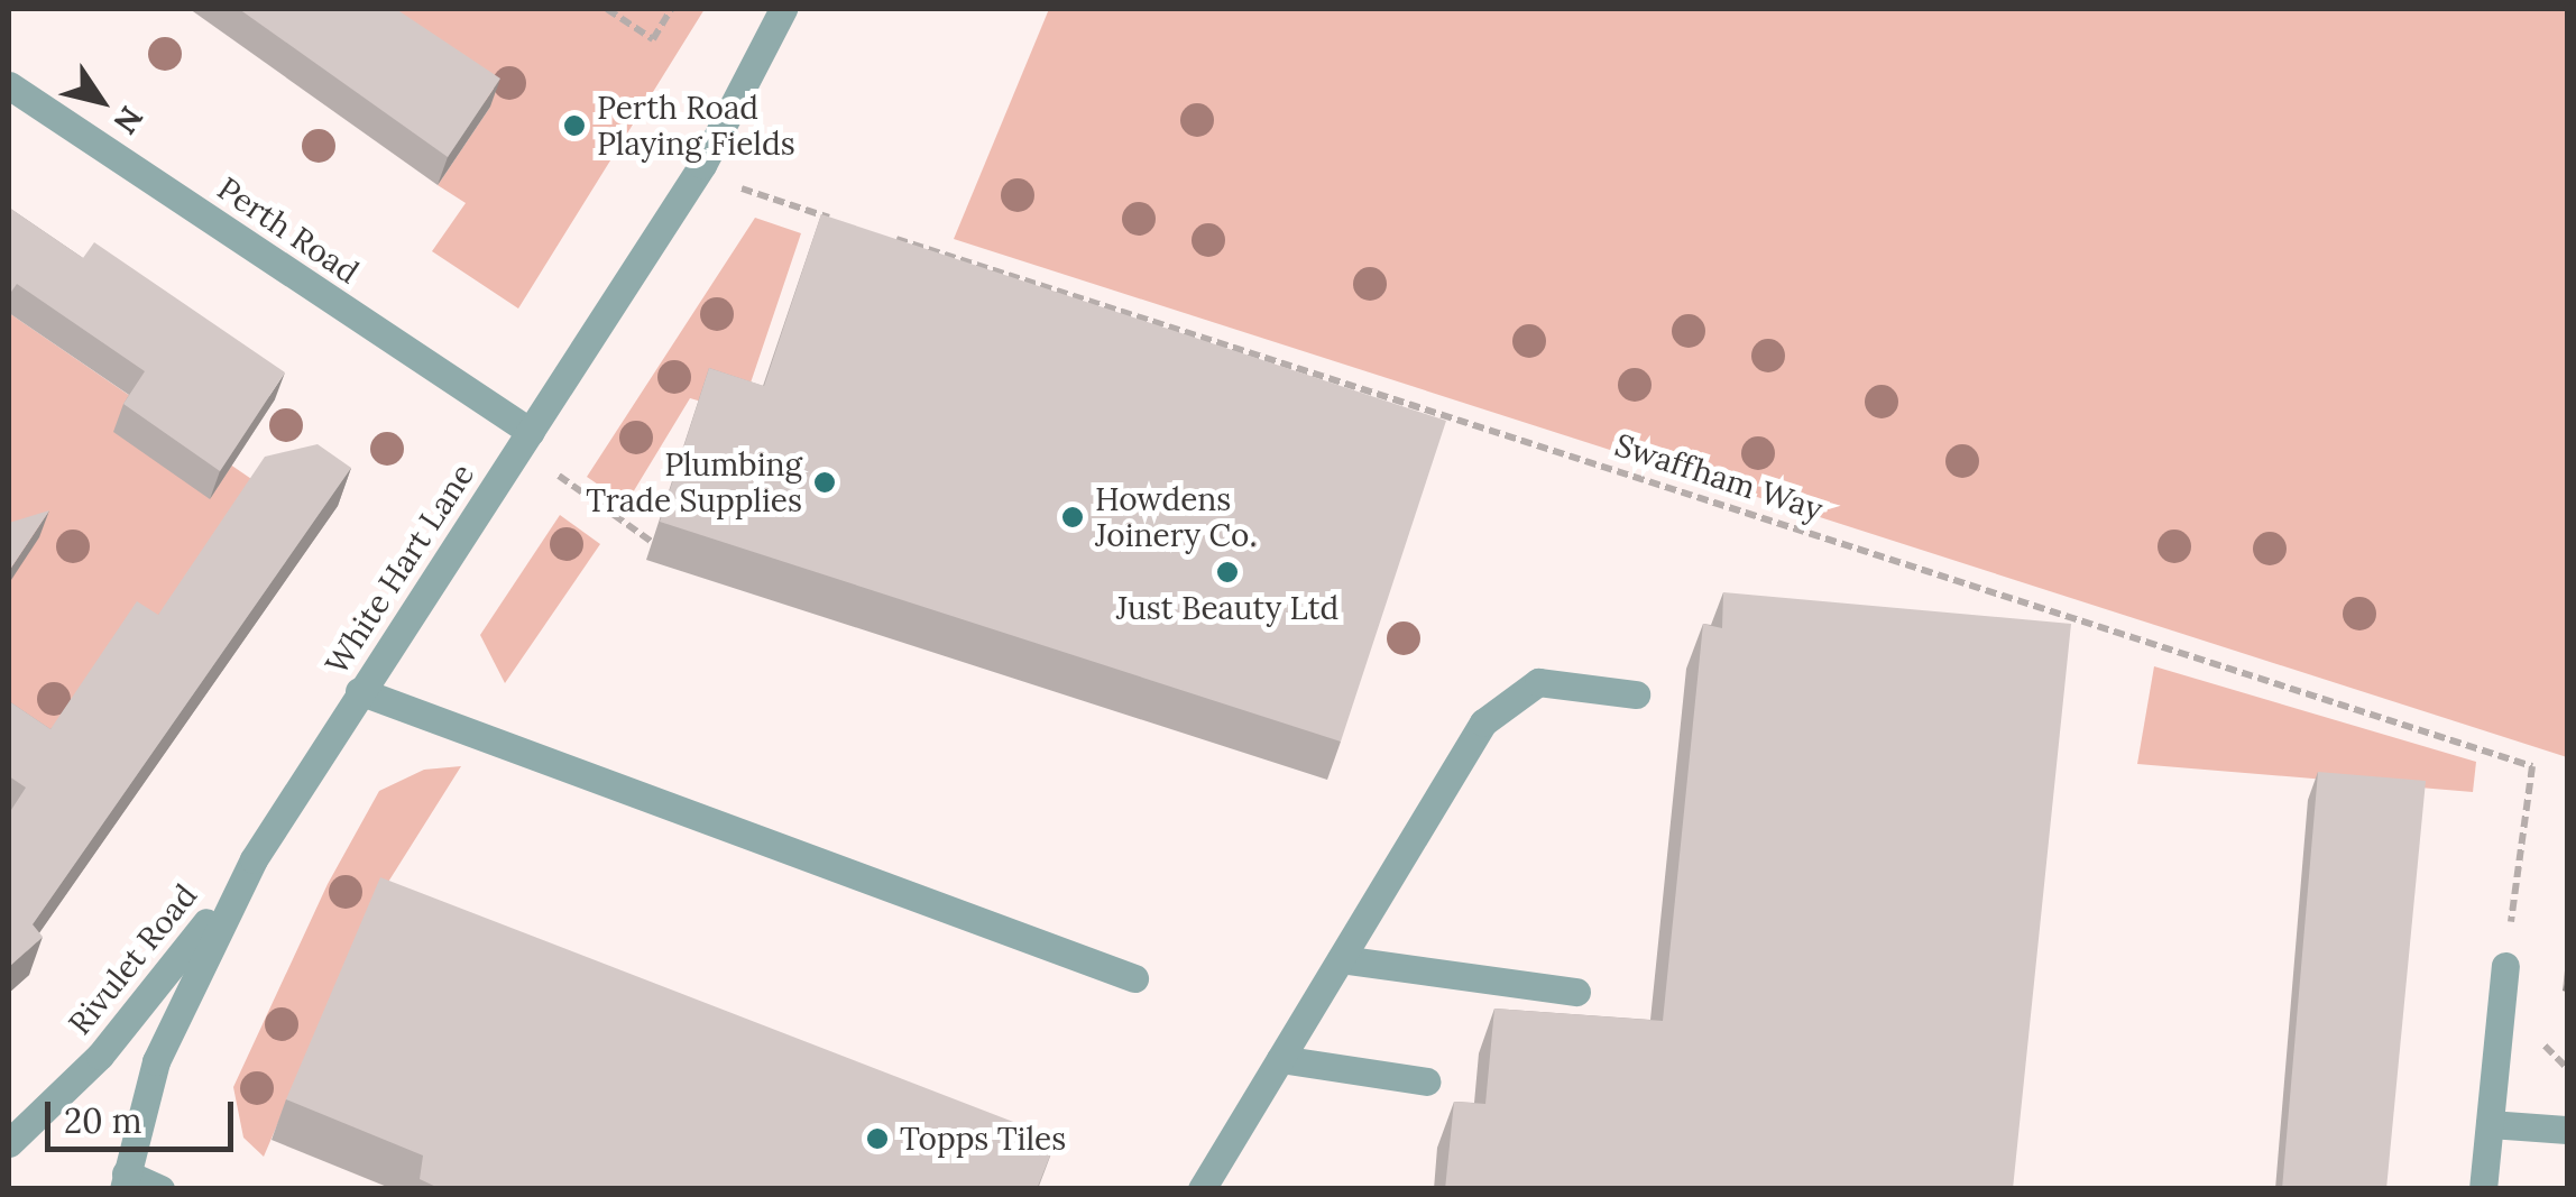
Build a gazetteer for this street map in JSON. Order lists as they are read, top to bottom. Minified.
{"streets":{"street":["Perth Road","White Hart Lane","Rivulet Road"],"path":["Swaffham Way"]},"crossings":[["Perth Road","White Hart Lane"],["White Hart Lane","Rivulet Road"]],"places":["Perth Road Playing Fields","Plumbing Trade Supplies","Howdens Joinery Co.","Just Beauty Ltd","Topps Tiles"],"scale_bar":"20 m","north":"bottom right"}
